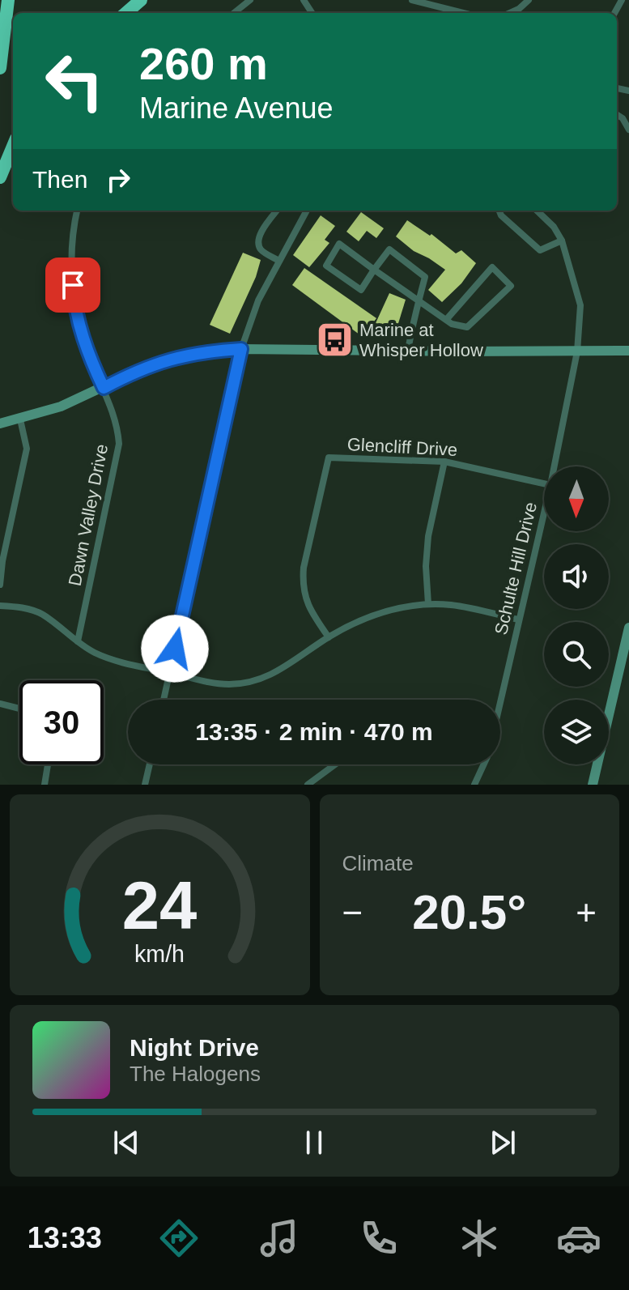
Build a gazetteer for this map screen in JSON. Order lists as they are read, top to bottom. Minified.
{"streets":{"street":["Glencliff Drive","Dawn Valley Drive","Schulte Hill Drive"]},"places":{"bus stop":["Marine at Whisper Hollow"]},"north":"bottom","page":{"turn":["260 m","Marine Avenue"],"then":"Then","limit":"30","trip":"13:35 · 2 min · 470 m","tile":"Climate","heat":["−","20.5°","+"],"song":["Night Drive","The Halogens"],"tabs":"13:33","gauge":["24","km/h"]}}
